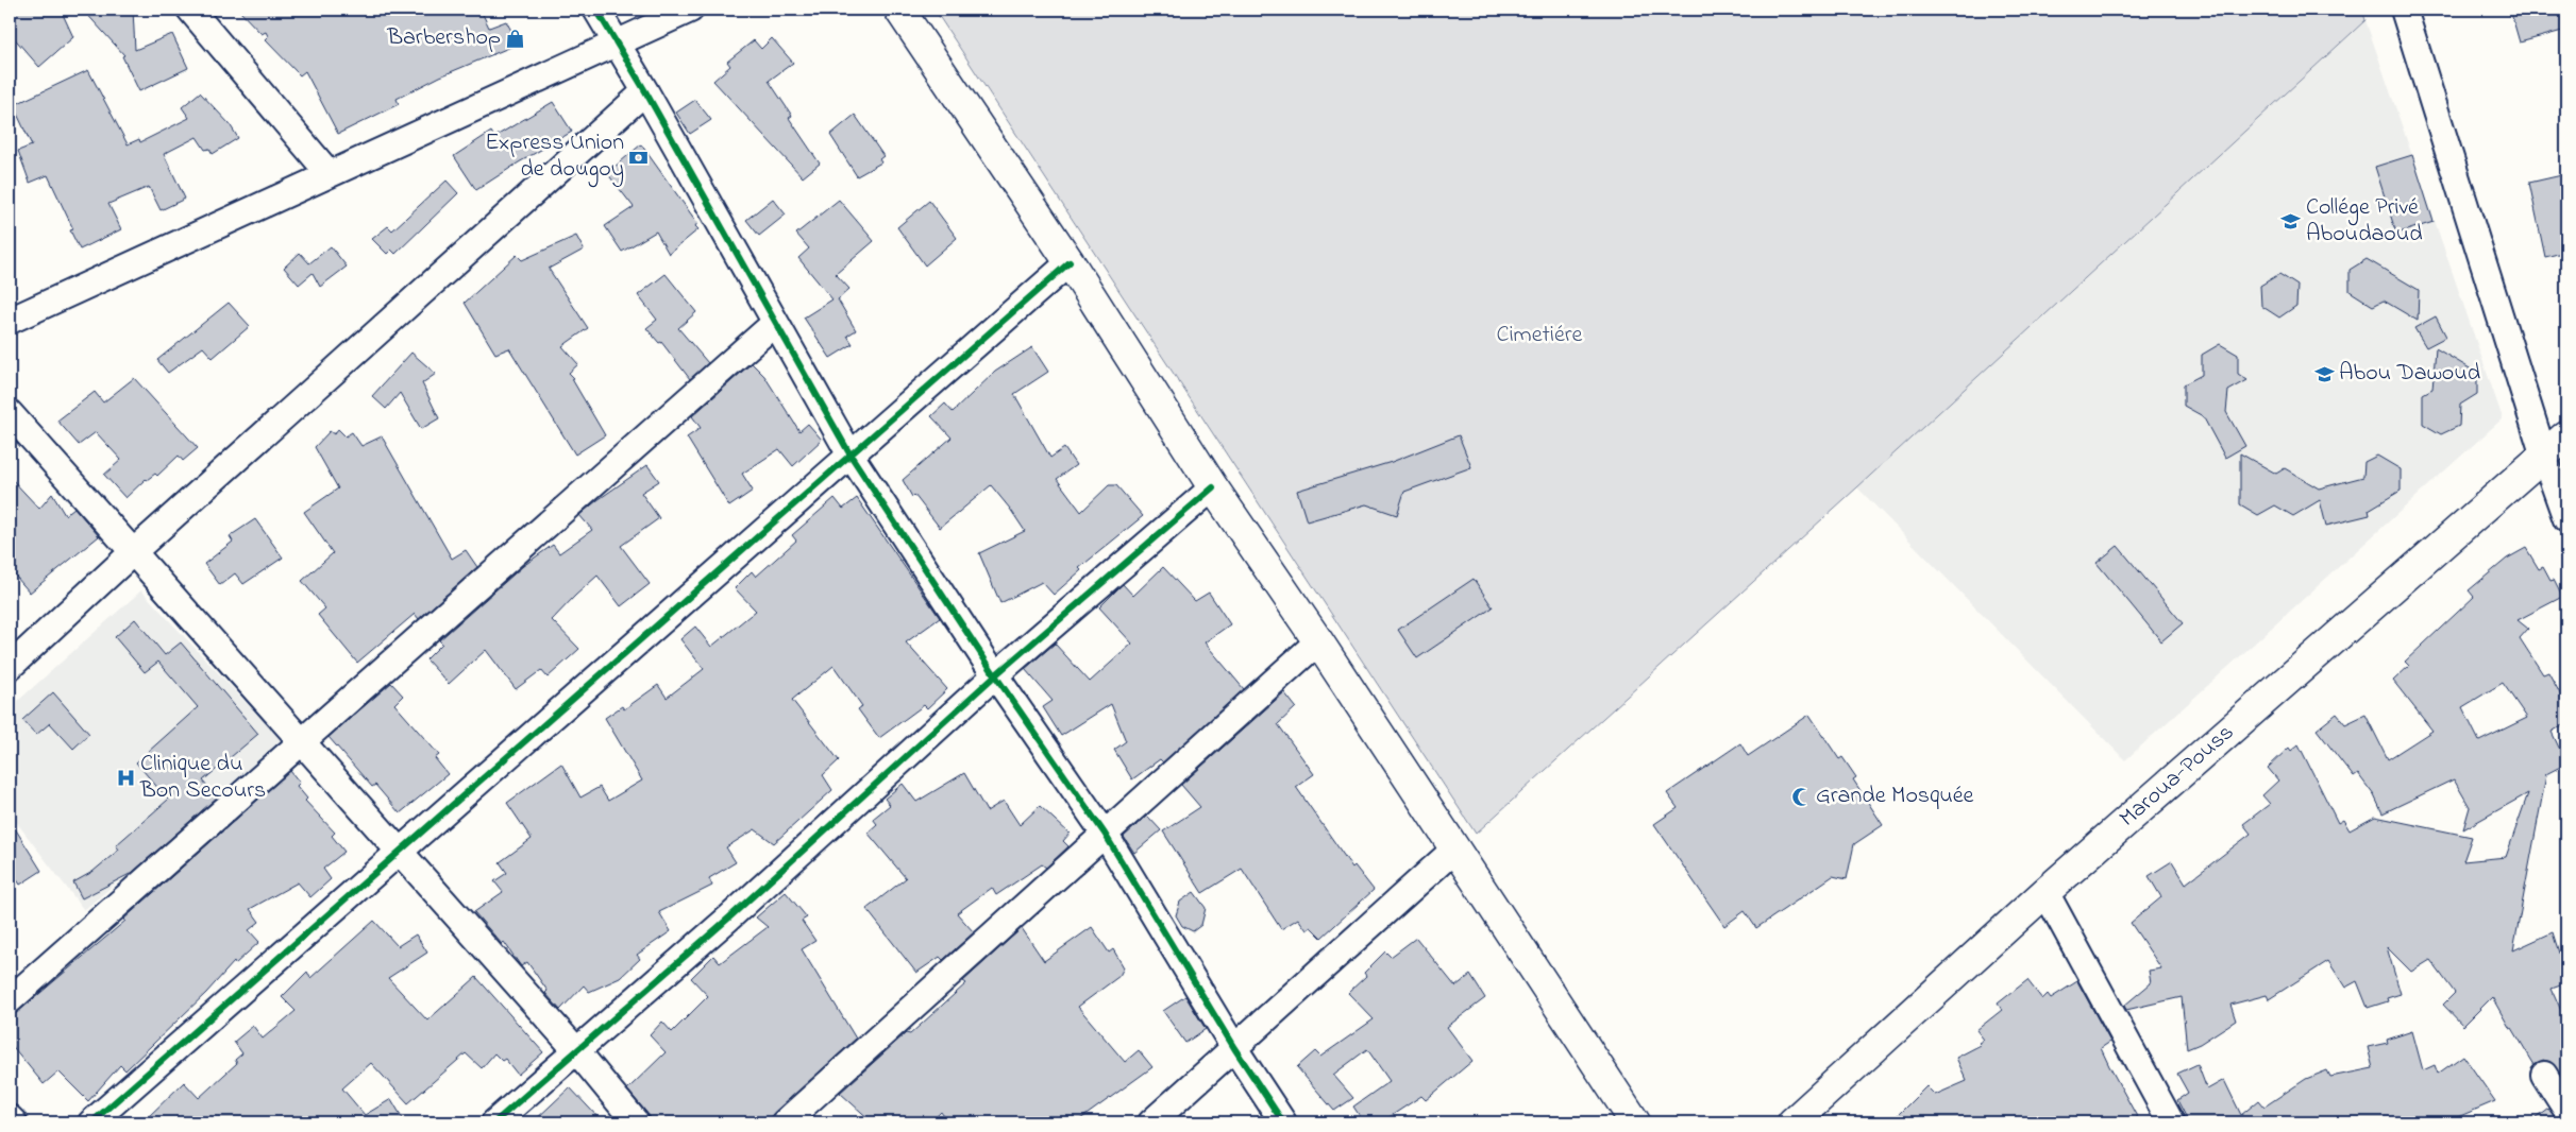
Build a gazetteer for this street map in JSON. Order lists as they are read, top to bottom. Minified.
{"streets":{"main road":["Maroua-Pouss"]},"parks":["Cimetiére"],"places":{"shop":["Barbershop"],"bank":["Express Union de dougoy"],"school or university":["Collége Privé Aboudaoud","Abou Dawoud"],"hospital":["Clinique du Bon Secours"],"mosque":["Grande Mosquée"]}}
